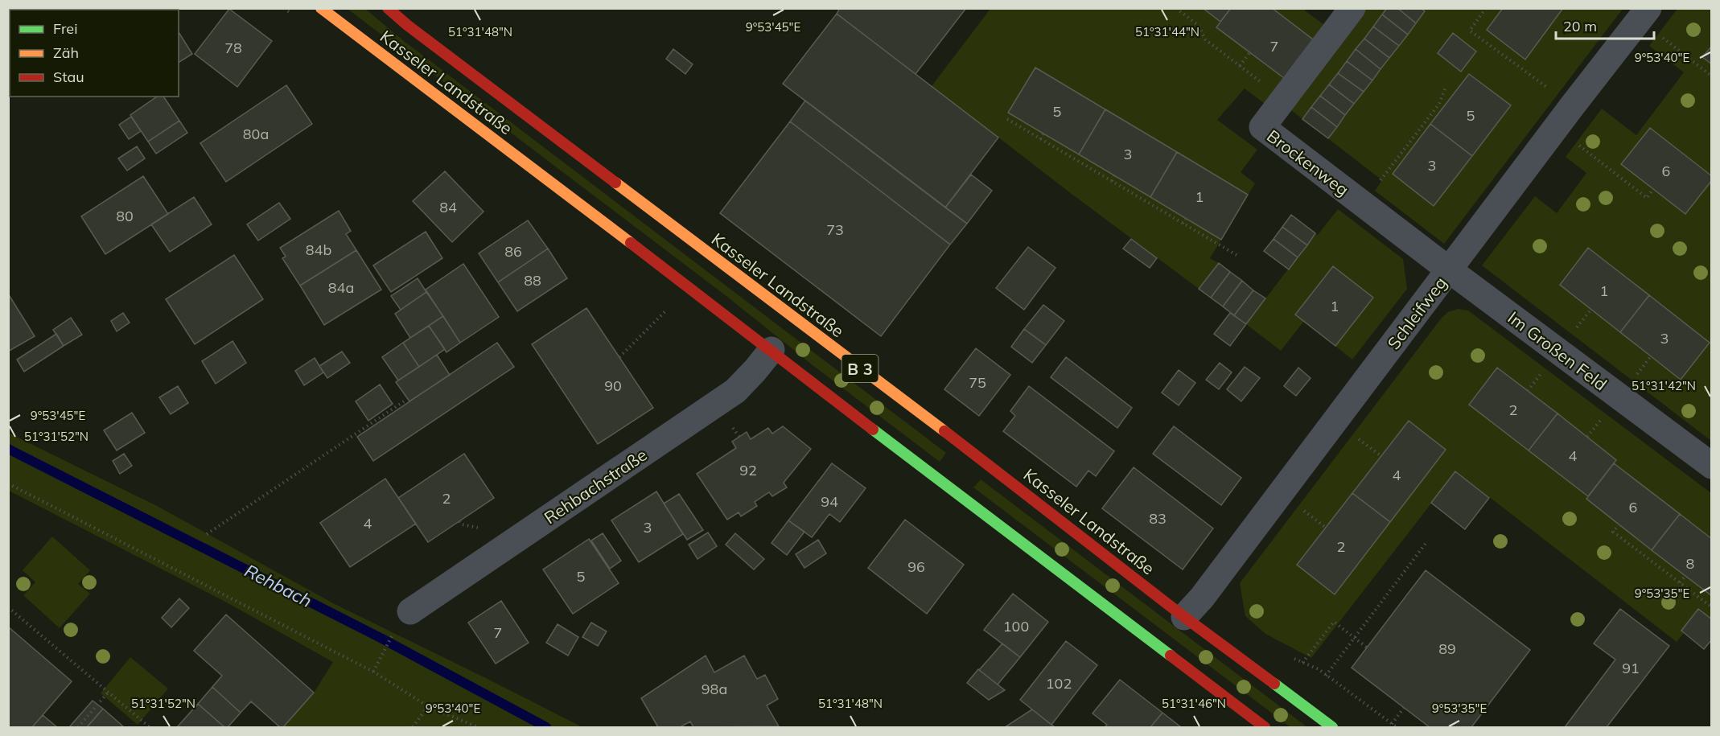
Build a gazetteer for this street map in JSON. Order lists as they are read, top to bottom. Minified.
{"streets":{"main road":["Kasseler Landstraße","B 3"],"street":["Brockenweg","Schleifweg","Im Großen Feld","Rehbachstraße"]},"crossings":[["Kasseler Landstraße","Schleifweg"],["Kasseler Landstraße","Rehbachstraße"],["Brockenweg","Schleifweg"],["Brockenweg","Im Großen Feld"],["Schleifweg","Im Großen Feld"]],"water":["Rehbach"],"house_numbers":["7","78","5","5","80a","3","3","6","1","84","80","73","84b","86","88","84a","1","1","3","75","90","2","4","92","4","2","94","6","83","4","3","2","8","96","5","100","7","89","91","102","98a"],"legend":["Frei","Zäh","Stau"],"scale_bar":"20 m","coordinates":["9°53'45\"E","51°31'48\"N","51°31'44\"N","9°53'40\"E","51°31'42\"N","51°31'52\"N","9°53'35\"E","51°31'46\"N"]}
